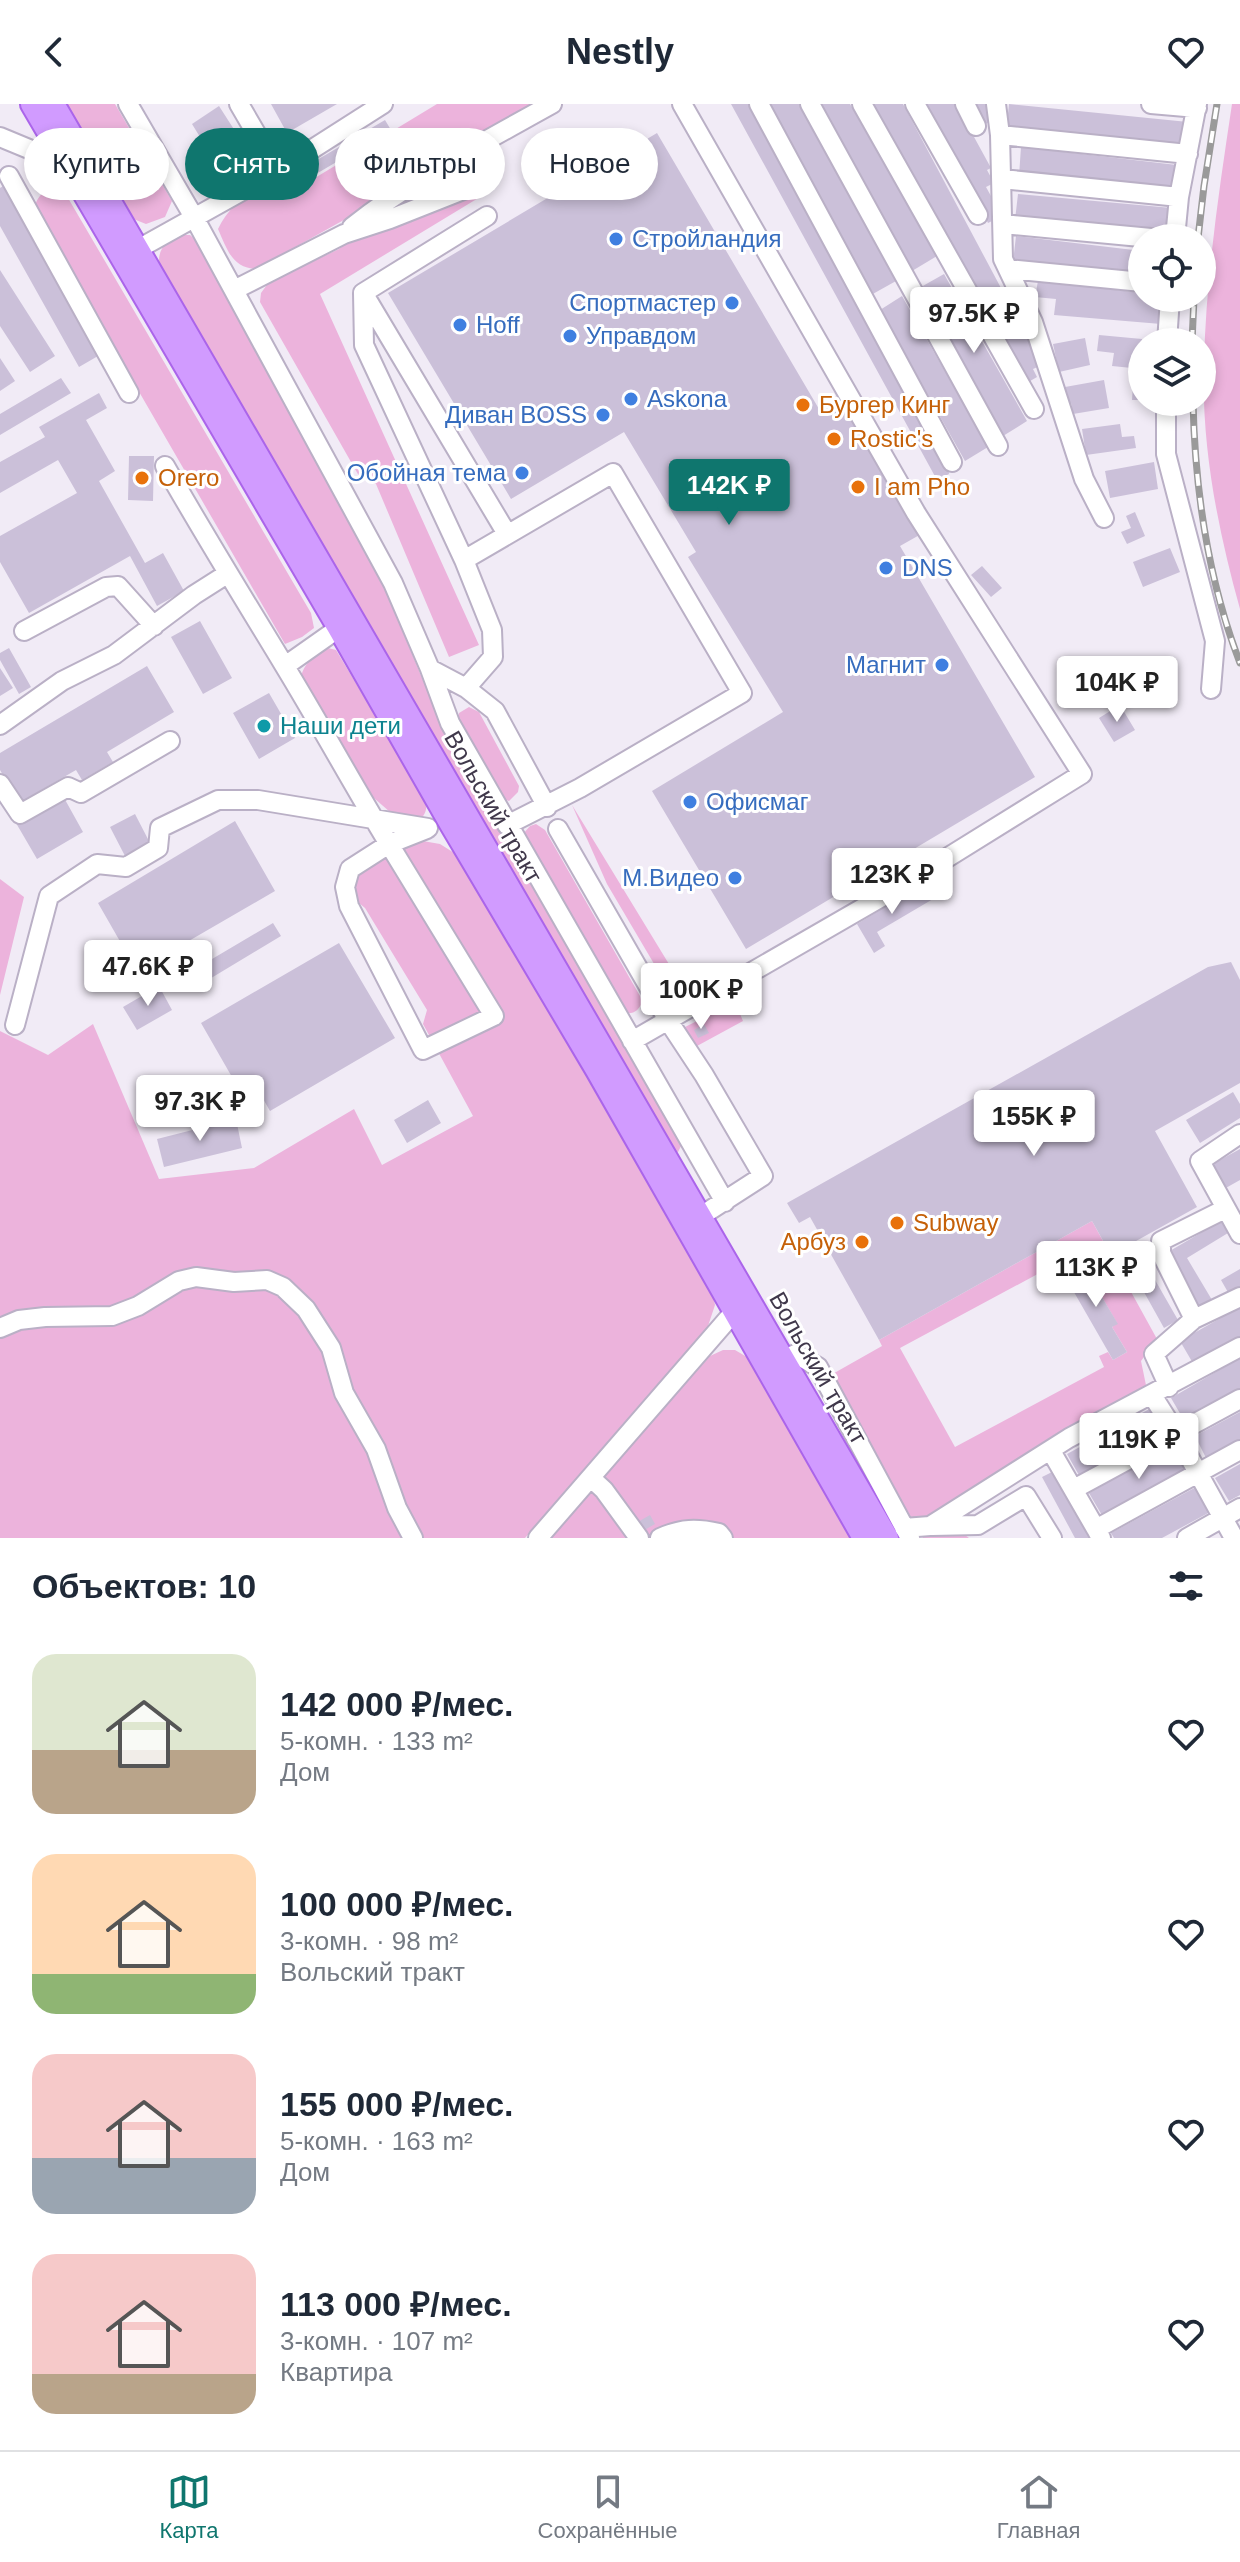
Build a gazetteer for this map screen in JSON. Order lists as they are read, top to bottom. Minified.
{"streets":{"main road":["Вольский тракт"]},"places":["Стройландия","Спортмастер","Hoff","Управдом","Askona","Бургер Кинг","Диван BOSS","Rostic's","Обойная тема","Orero","I am Pho","DNS","Магнит","Наши дети","Офисмаг","М.Видео","Subway","Арбуз"],"page":{"header":"Nestly","chip":["Купить","Снять","Фильтры","Новое"],"price":["97.5K ₽","142K ₽","104K ₽","123K ₽","47.6K ₽","100K ₽","97.3K ₽","155K ₽","113K ₽","119K ₽"],"heading":"Объектов: 10","list":[{"name":"142 000 ₽/мес.","note":"5-комн. · 133 m² · Дом"},{"name":"100 000 ₽/мес.","note":"3-комн. · 98 m² · Вольский тракт"},{"name":"155 000 ₽/мес.","note":"5-комн. · 163 m² · Дом"},{"name":"113 000 ₽/мес.","note":"3-комн. · 107 m² · Квартира"}],"tabs":["Карта","Сохранённые","Главная"]}}
